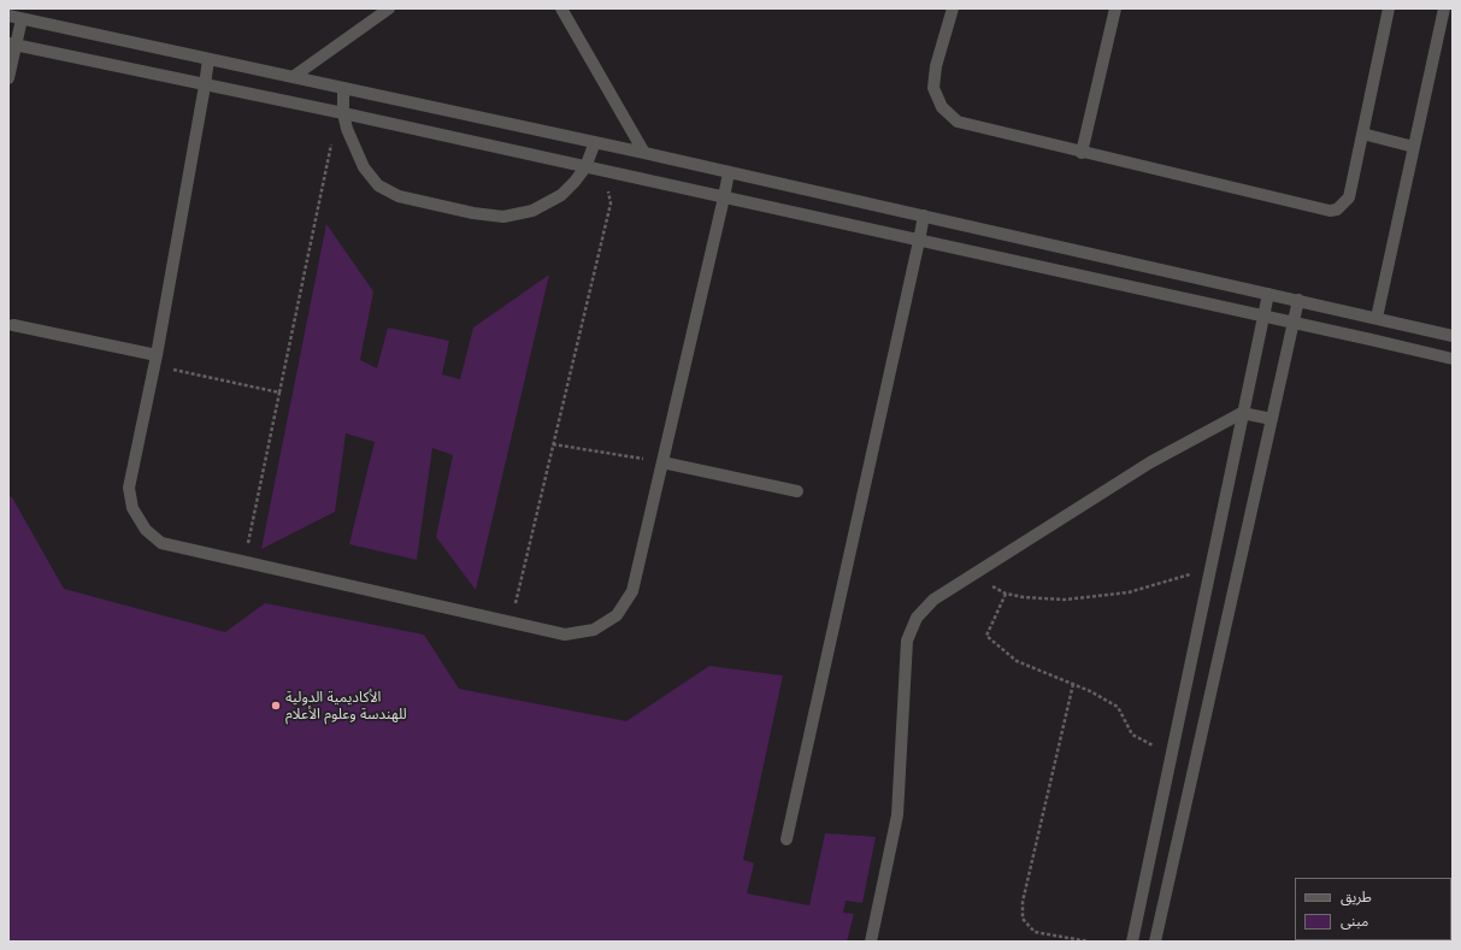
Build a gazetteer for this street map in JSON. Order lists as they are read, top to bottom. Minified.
{"places":["الأكاديمية الدولية للهندسة وعلوم الأعلام"],"legend":["طريق","مبنى"]}
